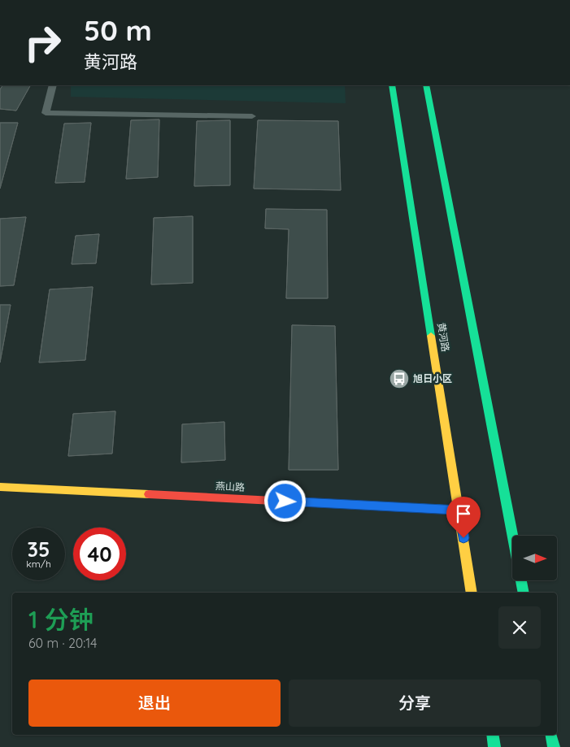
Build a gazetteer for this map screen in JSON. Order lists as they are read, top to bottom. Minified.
{"streets":{"main road":["黄河路","燕山路"]},"crossings":[["黄河路","燕山路"]],"places":{"bus stop":["旭日小区"]},"north":"right","page":{"turn":["50 m","黄河路"],"speed":"35 km/h","limit":"40","heading":["1 分钟","60 m · 20:14"],"buttons":["退出","分享"]}}
